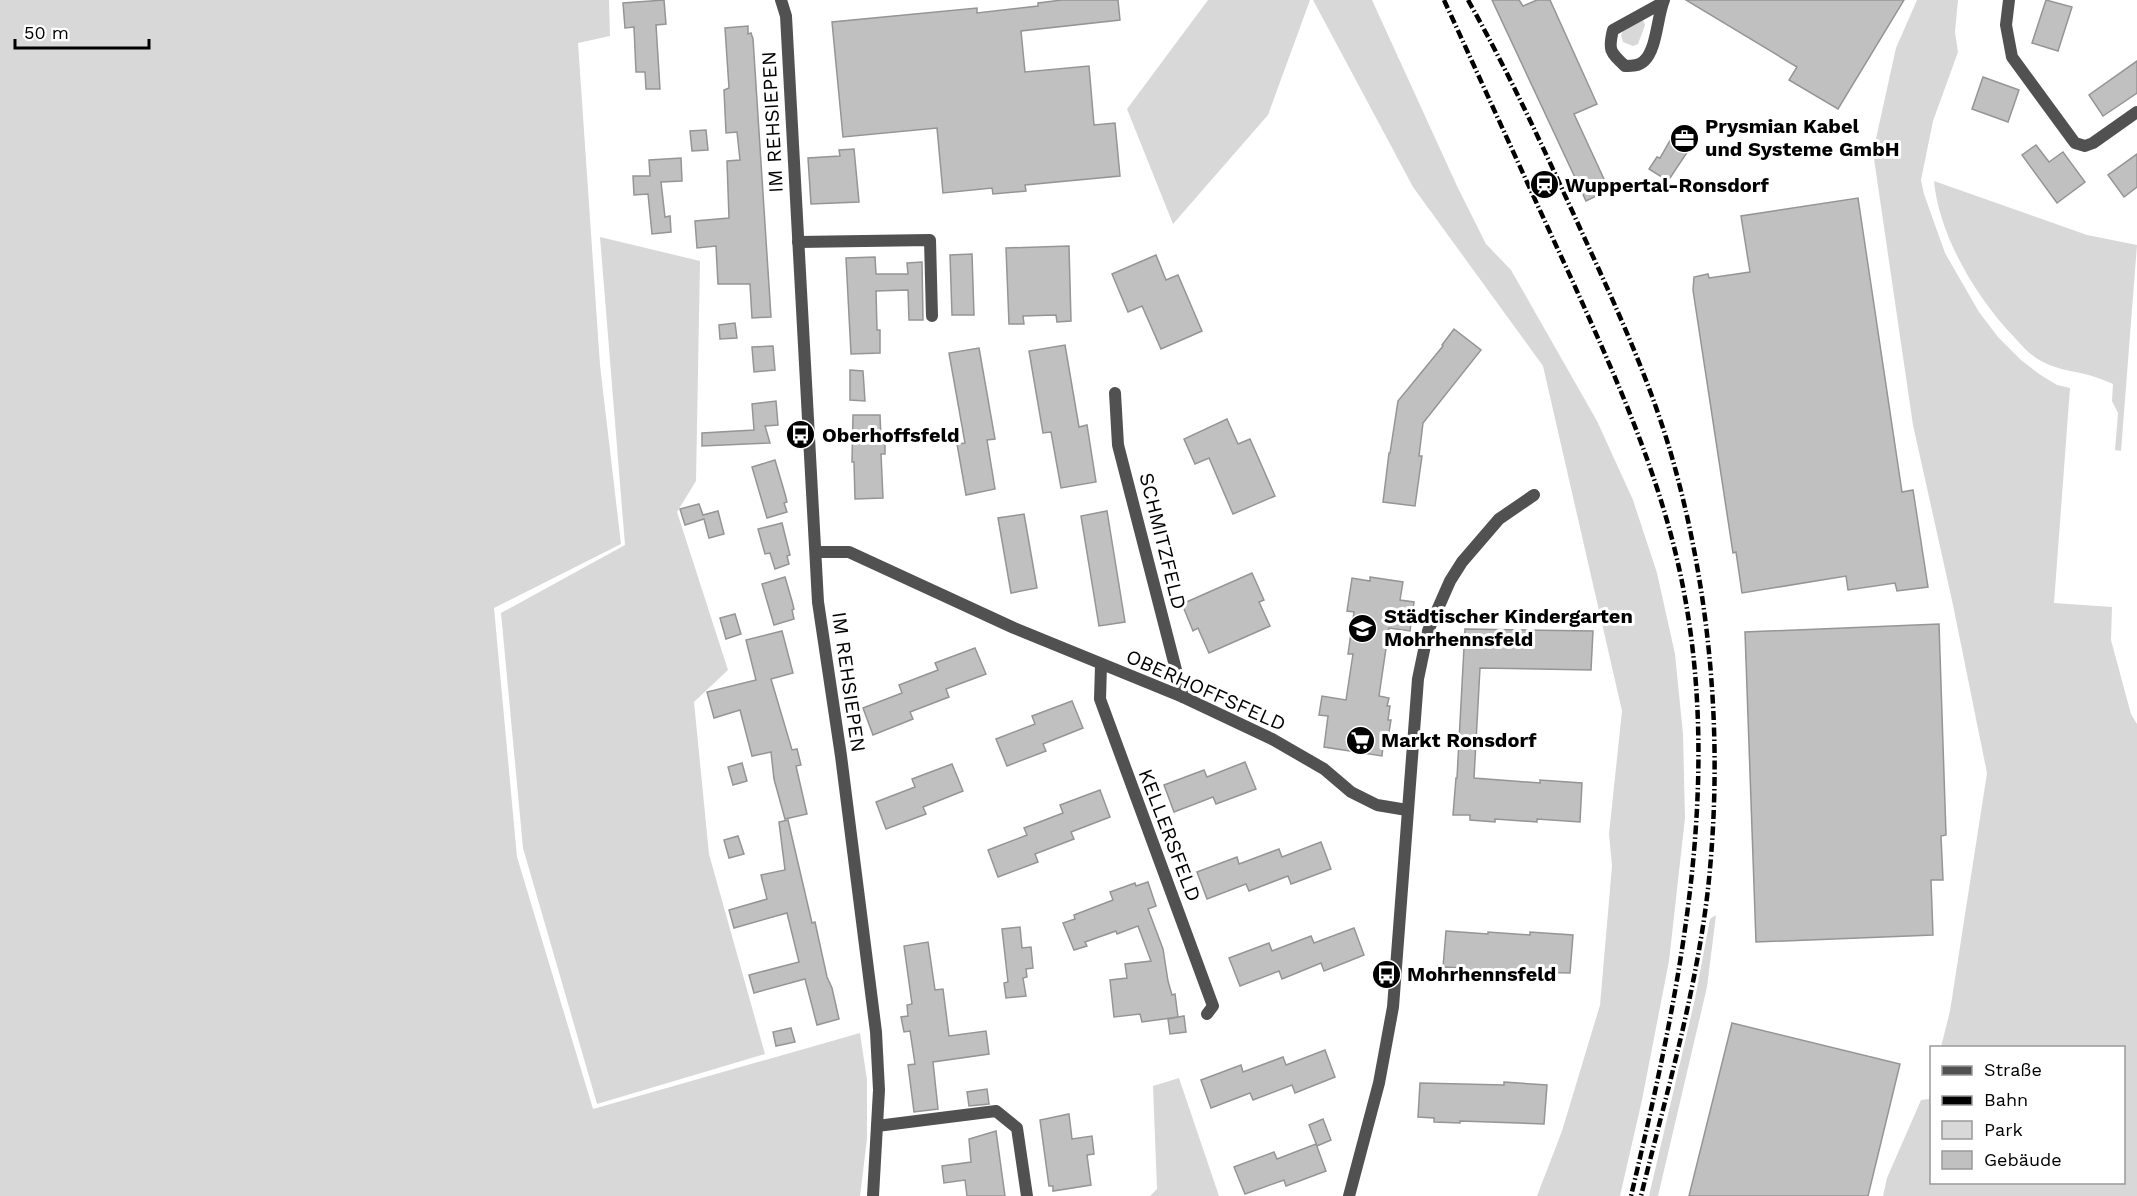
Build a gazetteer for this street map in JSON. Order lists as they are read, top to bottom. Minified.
{"streets":{"street":["IM REHSIEPEN","SCHMITZFELD","OBERHOFFSFELD","KELLERSFELD"]},"crossings":[["IM REHSIEPEN","OBERHOFFSFELD"],["SCHMITZFELD","OBERHOFFSFELD"],["OBERHOFFSFELD","KELLERSFELD"]],"places":{"office":["Prysmian Kabel und Systeme GmbH"],"station":["Wuppertal-Ronsdorf"],"bus stop":["Oberhoffsfeld","Mohrhennsfeld"],"school or university":["Städtischer Kindergarten Mohrhennsfeld"],"supermarket":["Markt Ronsdorf"]},"legend":["Straße","Bahn","Park","Gebäude"],"scale_bar":"50 m"}
